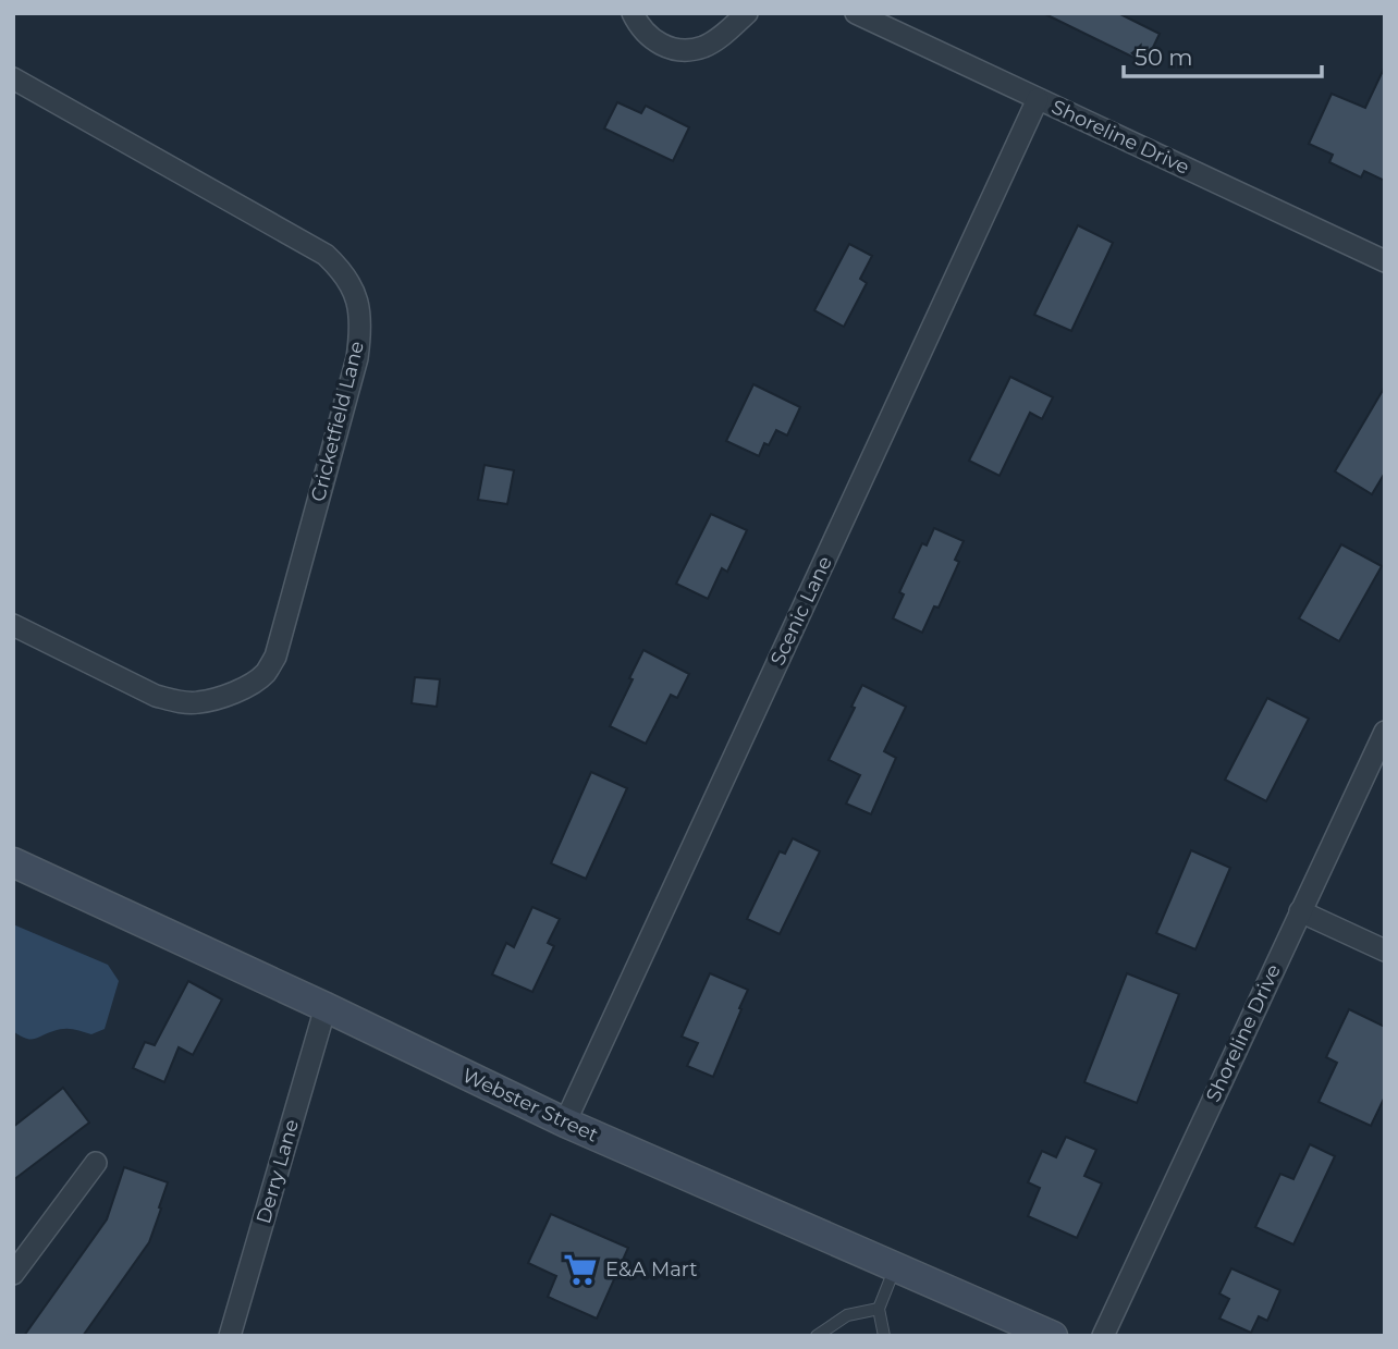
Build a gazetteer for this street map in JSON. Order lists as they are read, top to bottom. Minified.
{"streets":{"main road":["Webster Street"],"street":["Shoreline Drive","Cricketfield Lane","Scenic Lane","Derry Lane"]},"crossings":[["Shoreline Drive","Scenic Lane"],["Scenic Lane","Webster Street"],["Webster Street","Derry Lane"]],"places":{"supermarket":["E&A Mart"]},"scale_bar":"50 m"}
